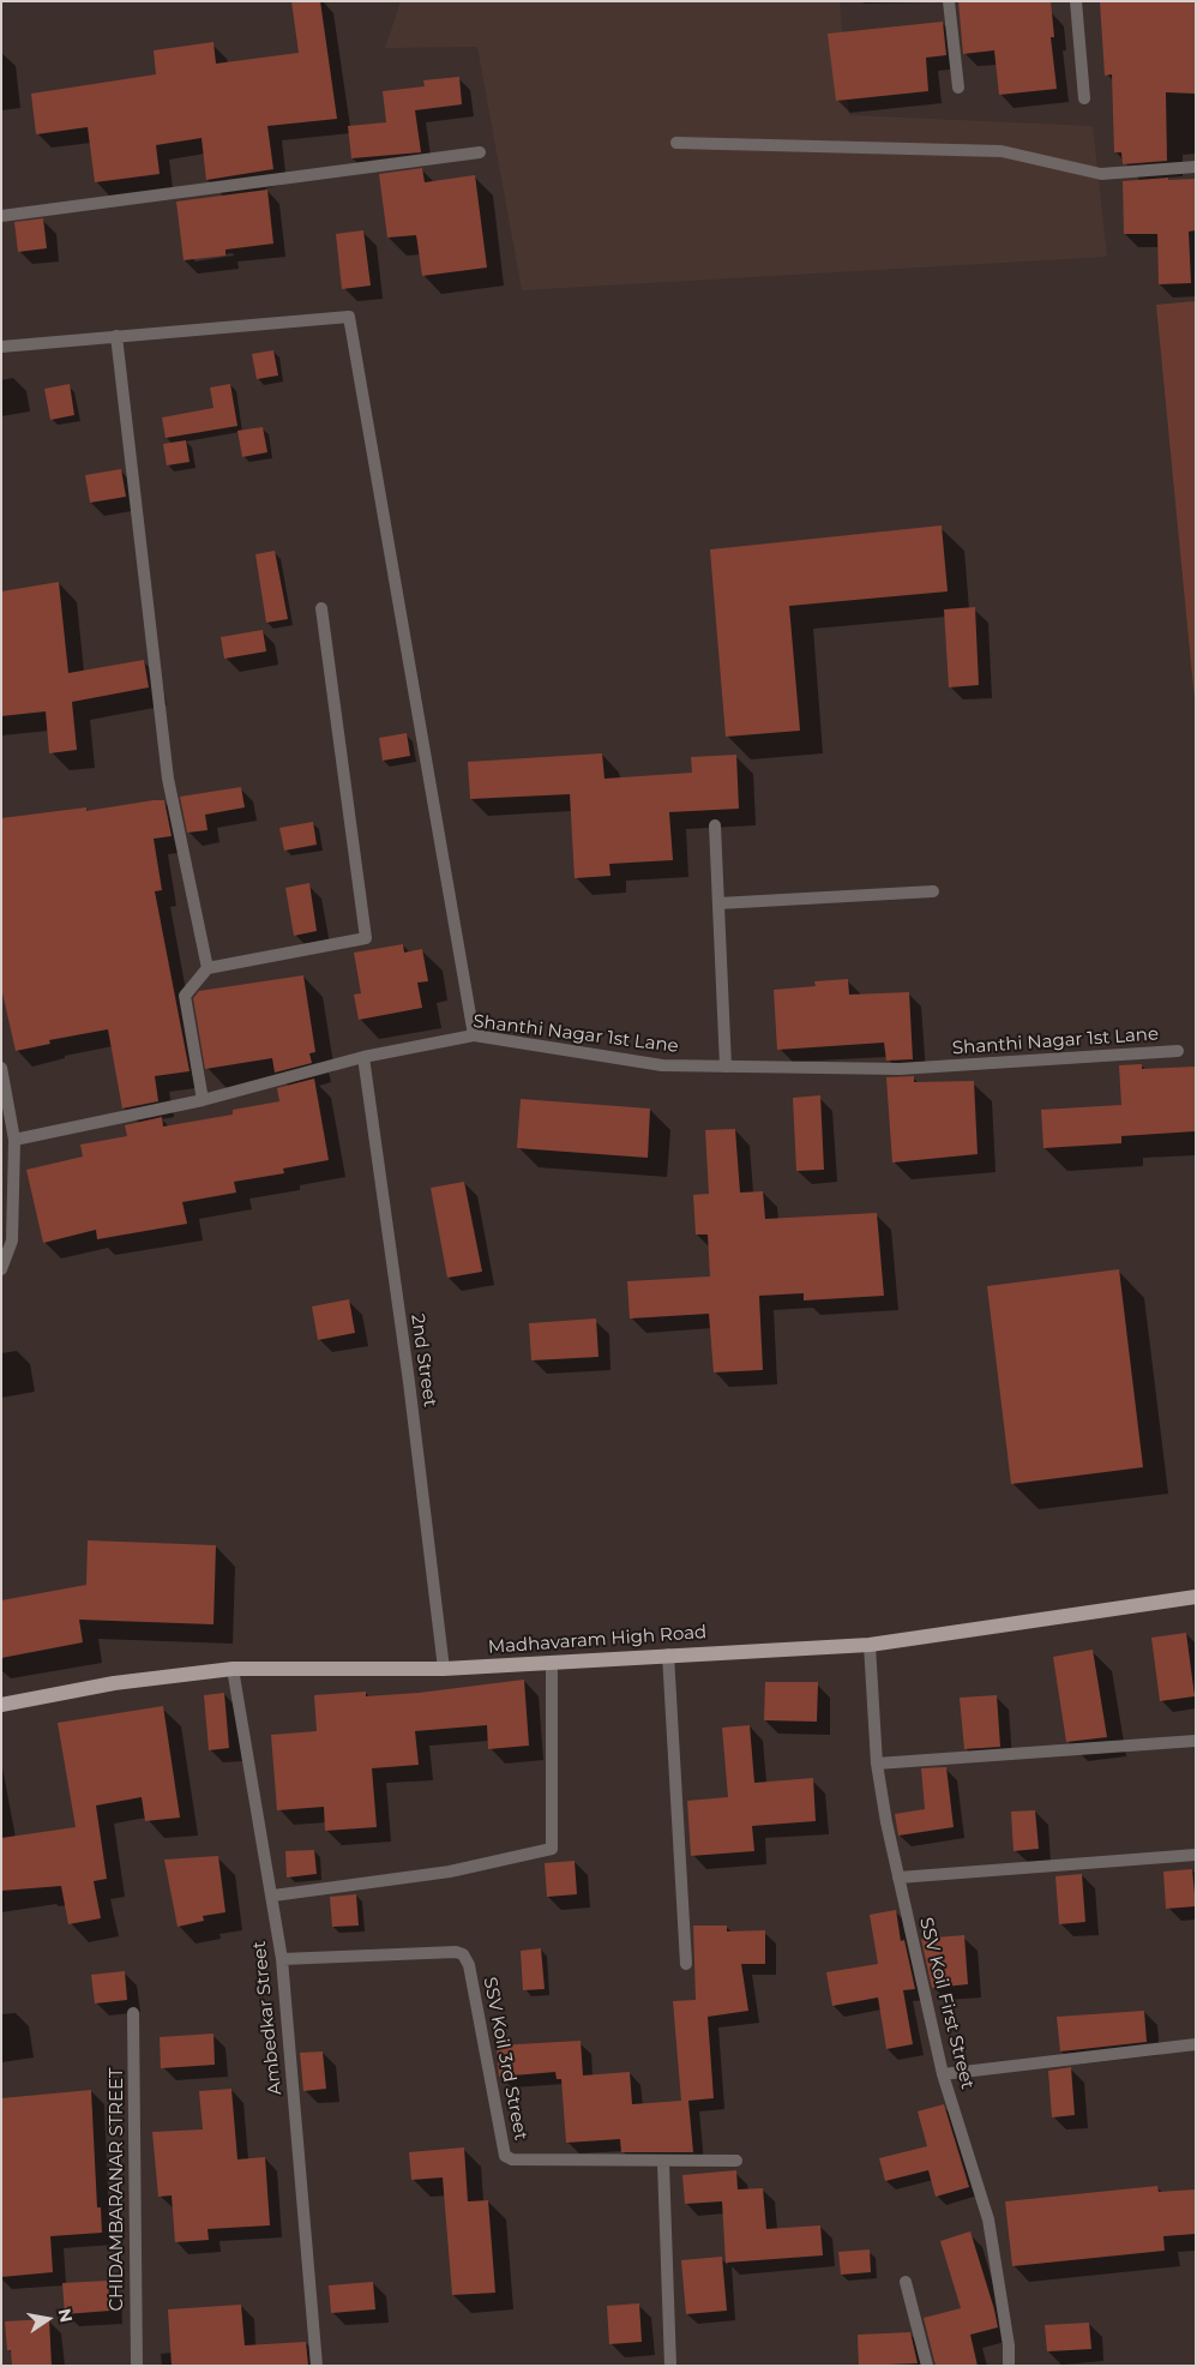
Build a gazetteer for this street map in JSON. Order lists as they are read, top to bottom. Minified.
{"streets":{"main road":["Madhavaram High Road"],"street":["Shanthi Nagar 1st Lane","2nd Street","SSV Koil First Street","Ambedkar Street","SSV Koil 3rd Street","CHIDAMBARANAR STREET"]},"crossings":[["Shanthi Nagar 1st Lane","2nd Street"],["2nd Street","Madhavaram High Road"],["Madhavaram High Road","SSV Koil First Street"],["Madhavaram High Road","Ambedkar Street"],["Ambedkar Street","SSV Koil 3rd Street"]],"north":"right"}
